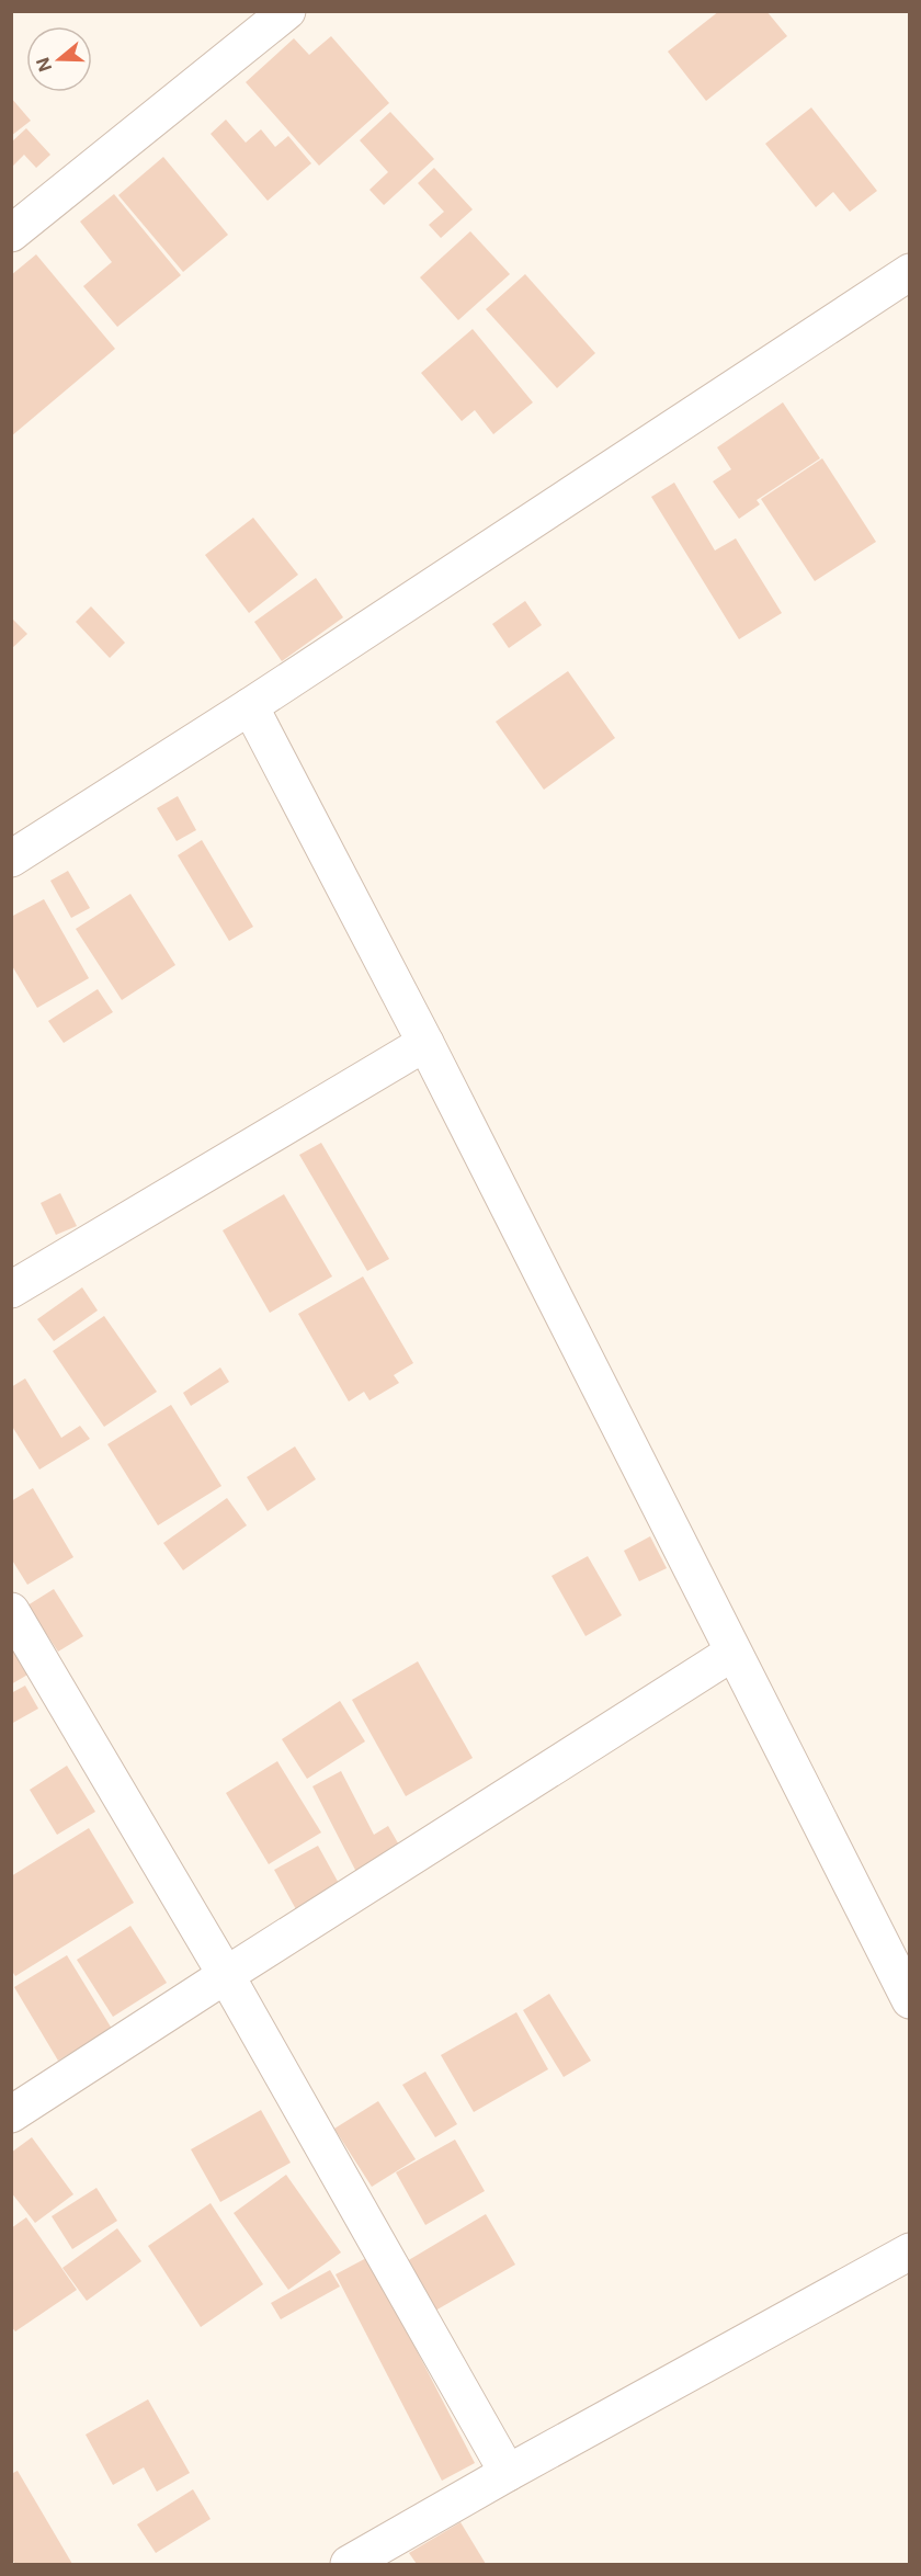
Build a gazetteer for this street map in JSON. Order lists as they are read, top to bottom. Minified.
{"north":"left"}
